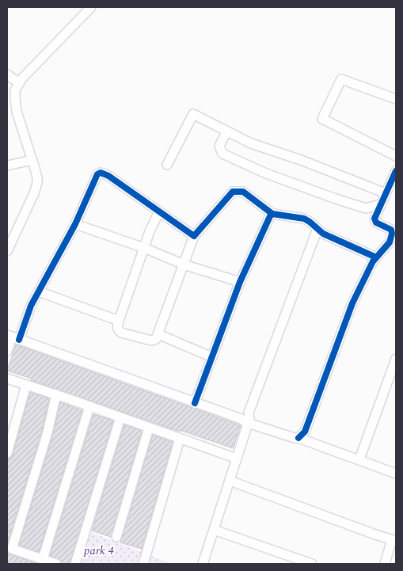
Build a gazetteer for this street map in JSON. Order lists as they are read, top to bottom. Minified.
{"parks":["park 4"]}
